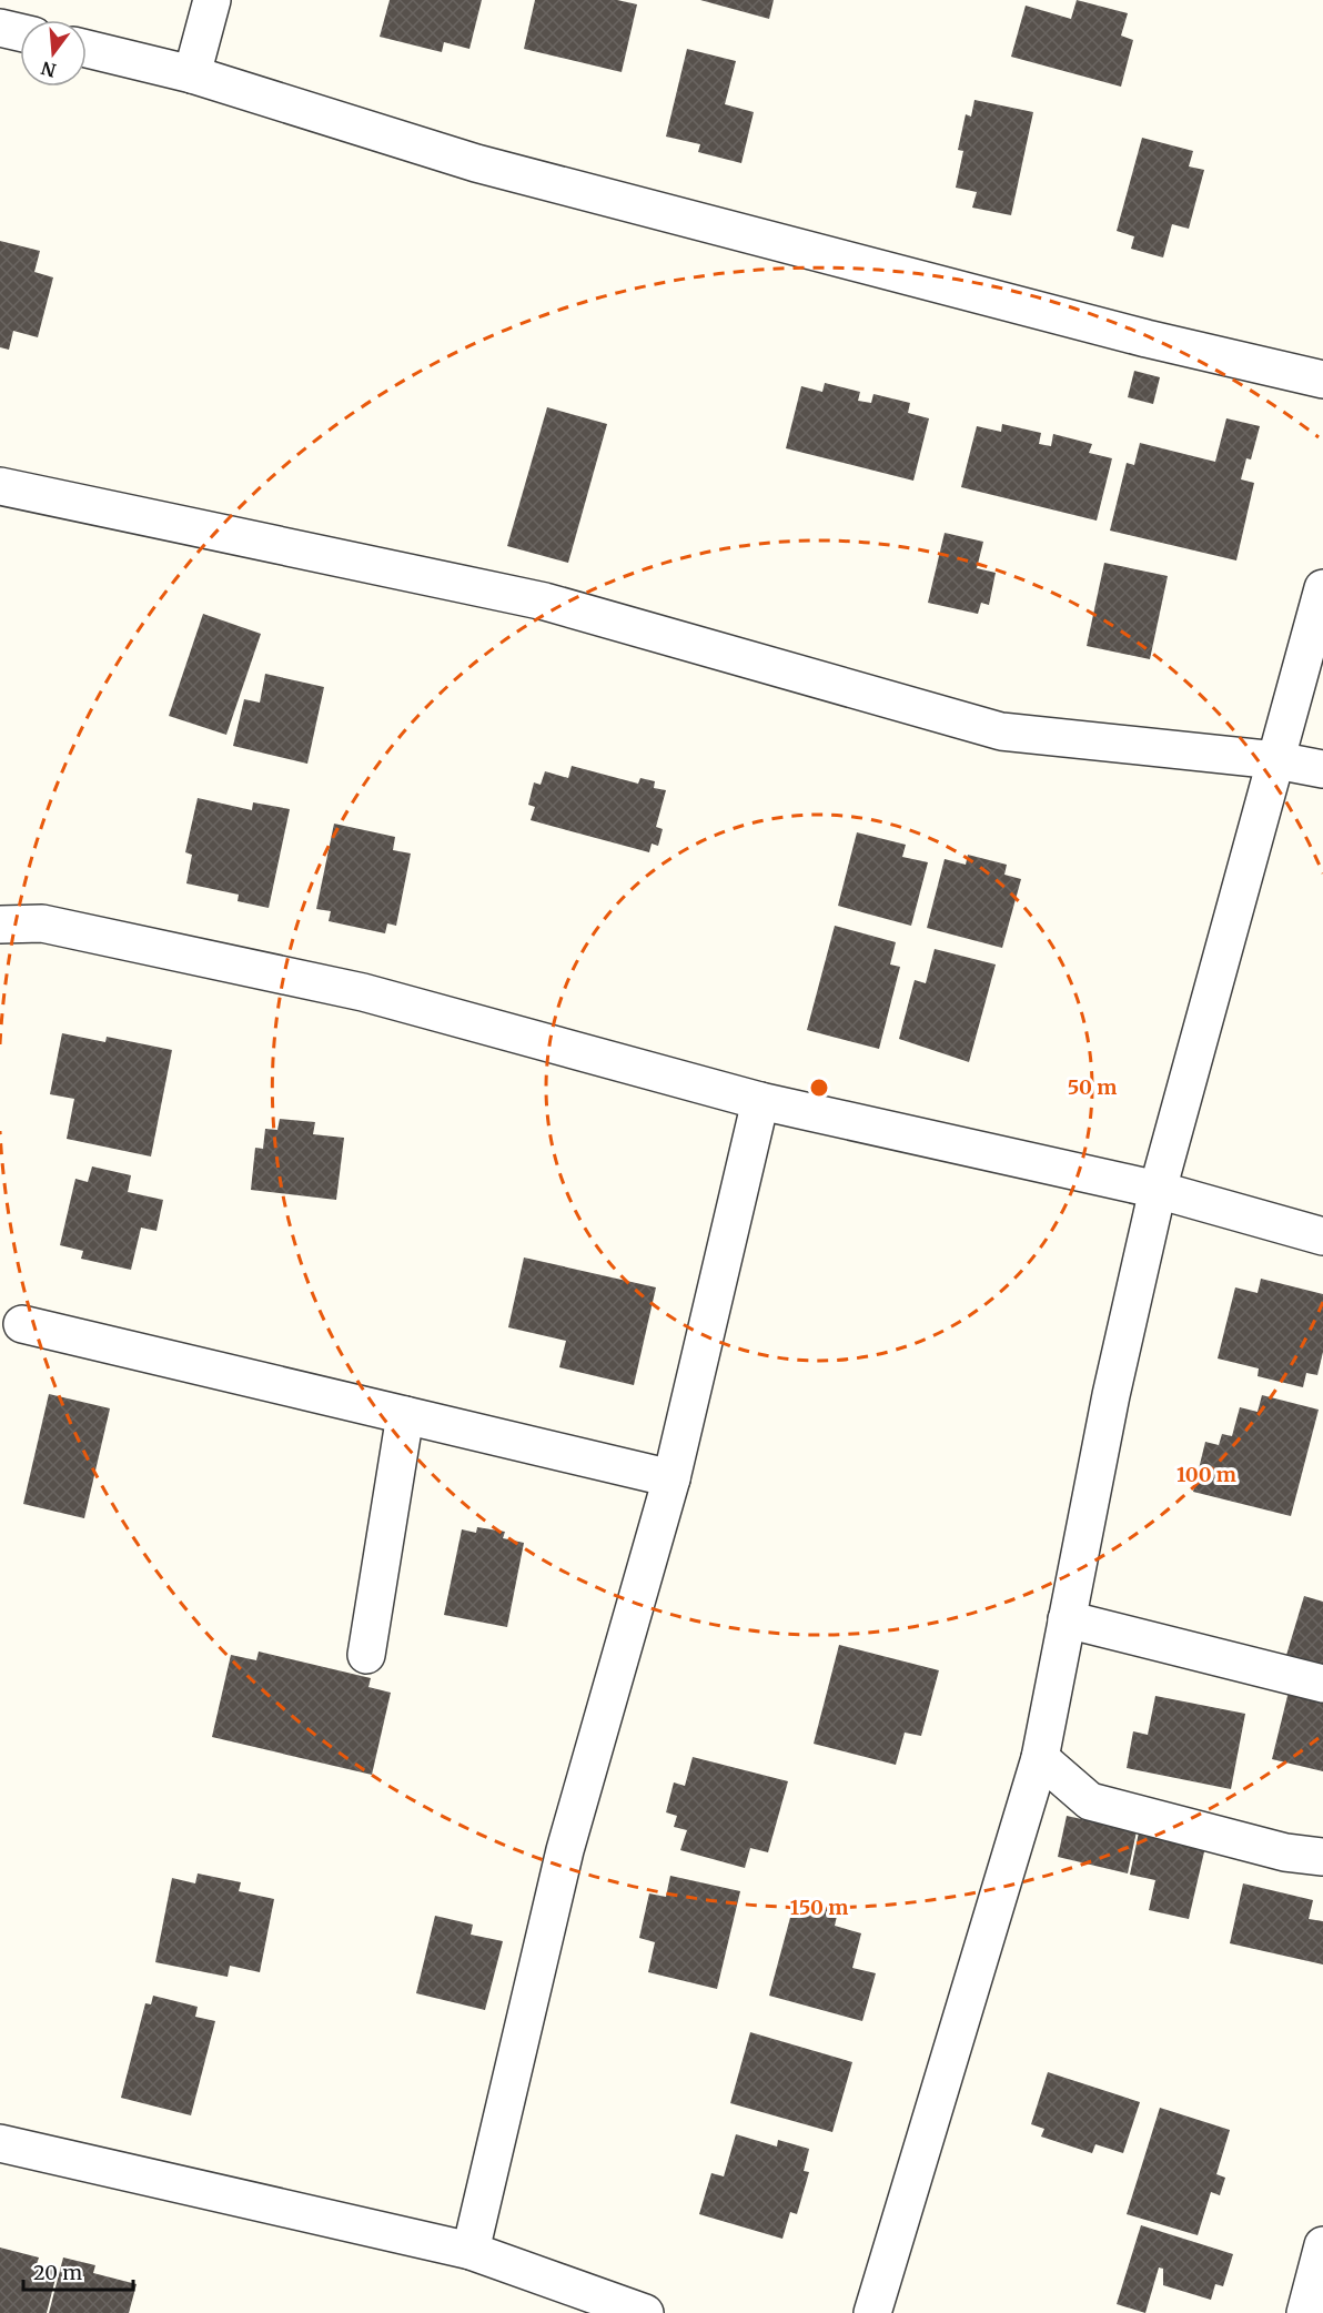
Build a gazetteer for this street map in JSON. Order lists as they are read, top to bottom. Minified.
{"scale_bar":"20 m","north":"bottom","rings":["50 m","100 m","150 m"]}
